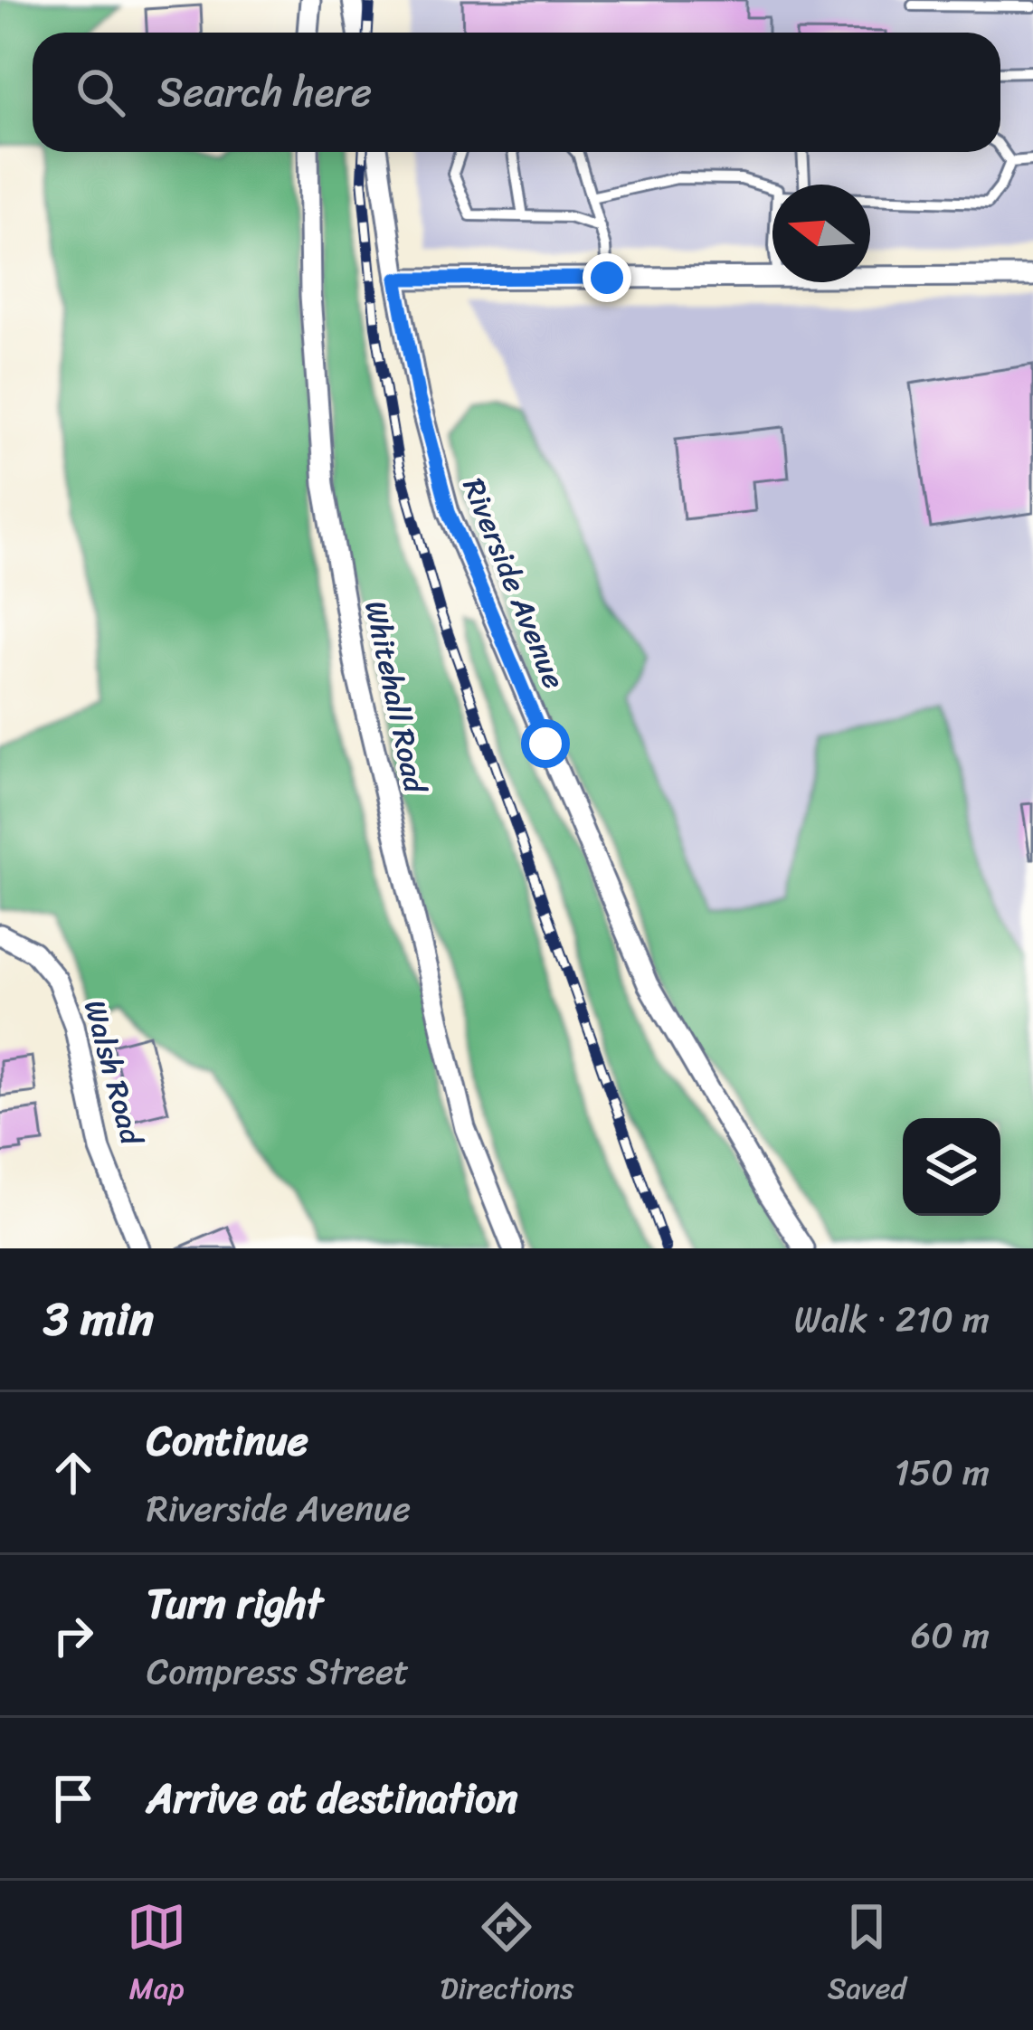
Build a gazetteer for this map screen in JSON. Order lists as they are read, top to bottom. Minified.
{"streets":{"street":["Riverside Avenue","Whitehall Road","Walsh Road"]},"north":"left","page":{"search":"Search here","heading":["3 min","Walk · 210 m"],"list":[["Continue","Riverside Avenue","150 m"],["Turn right","Compress Street","60 m"],"Arrive at destination"],"nav":["Map","Directions","Saved"]}}
